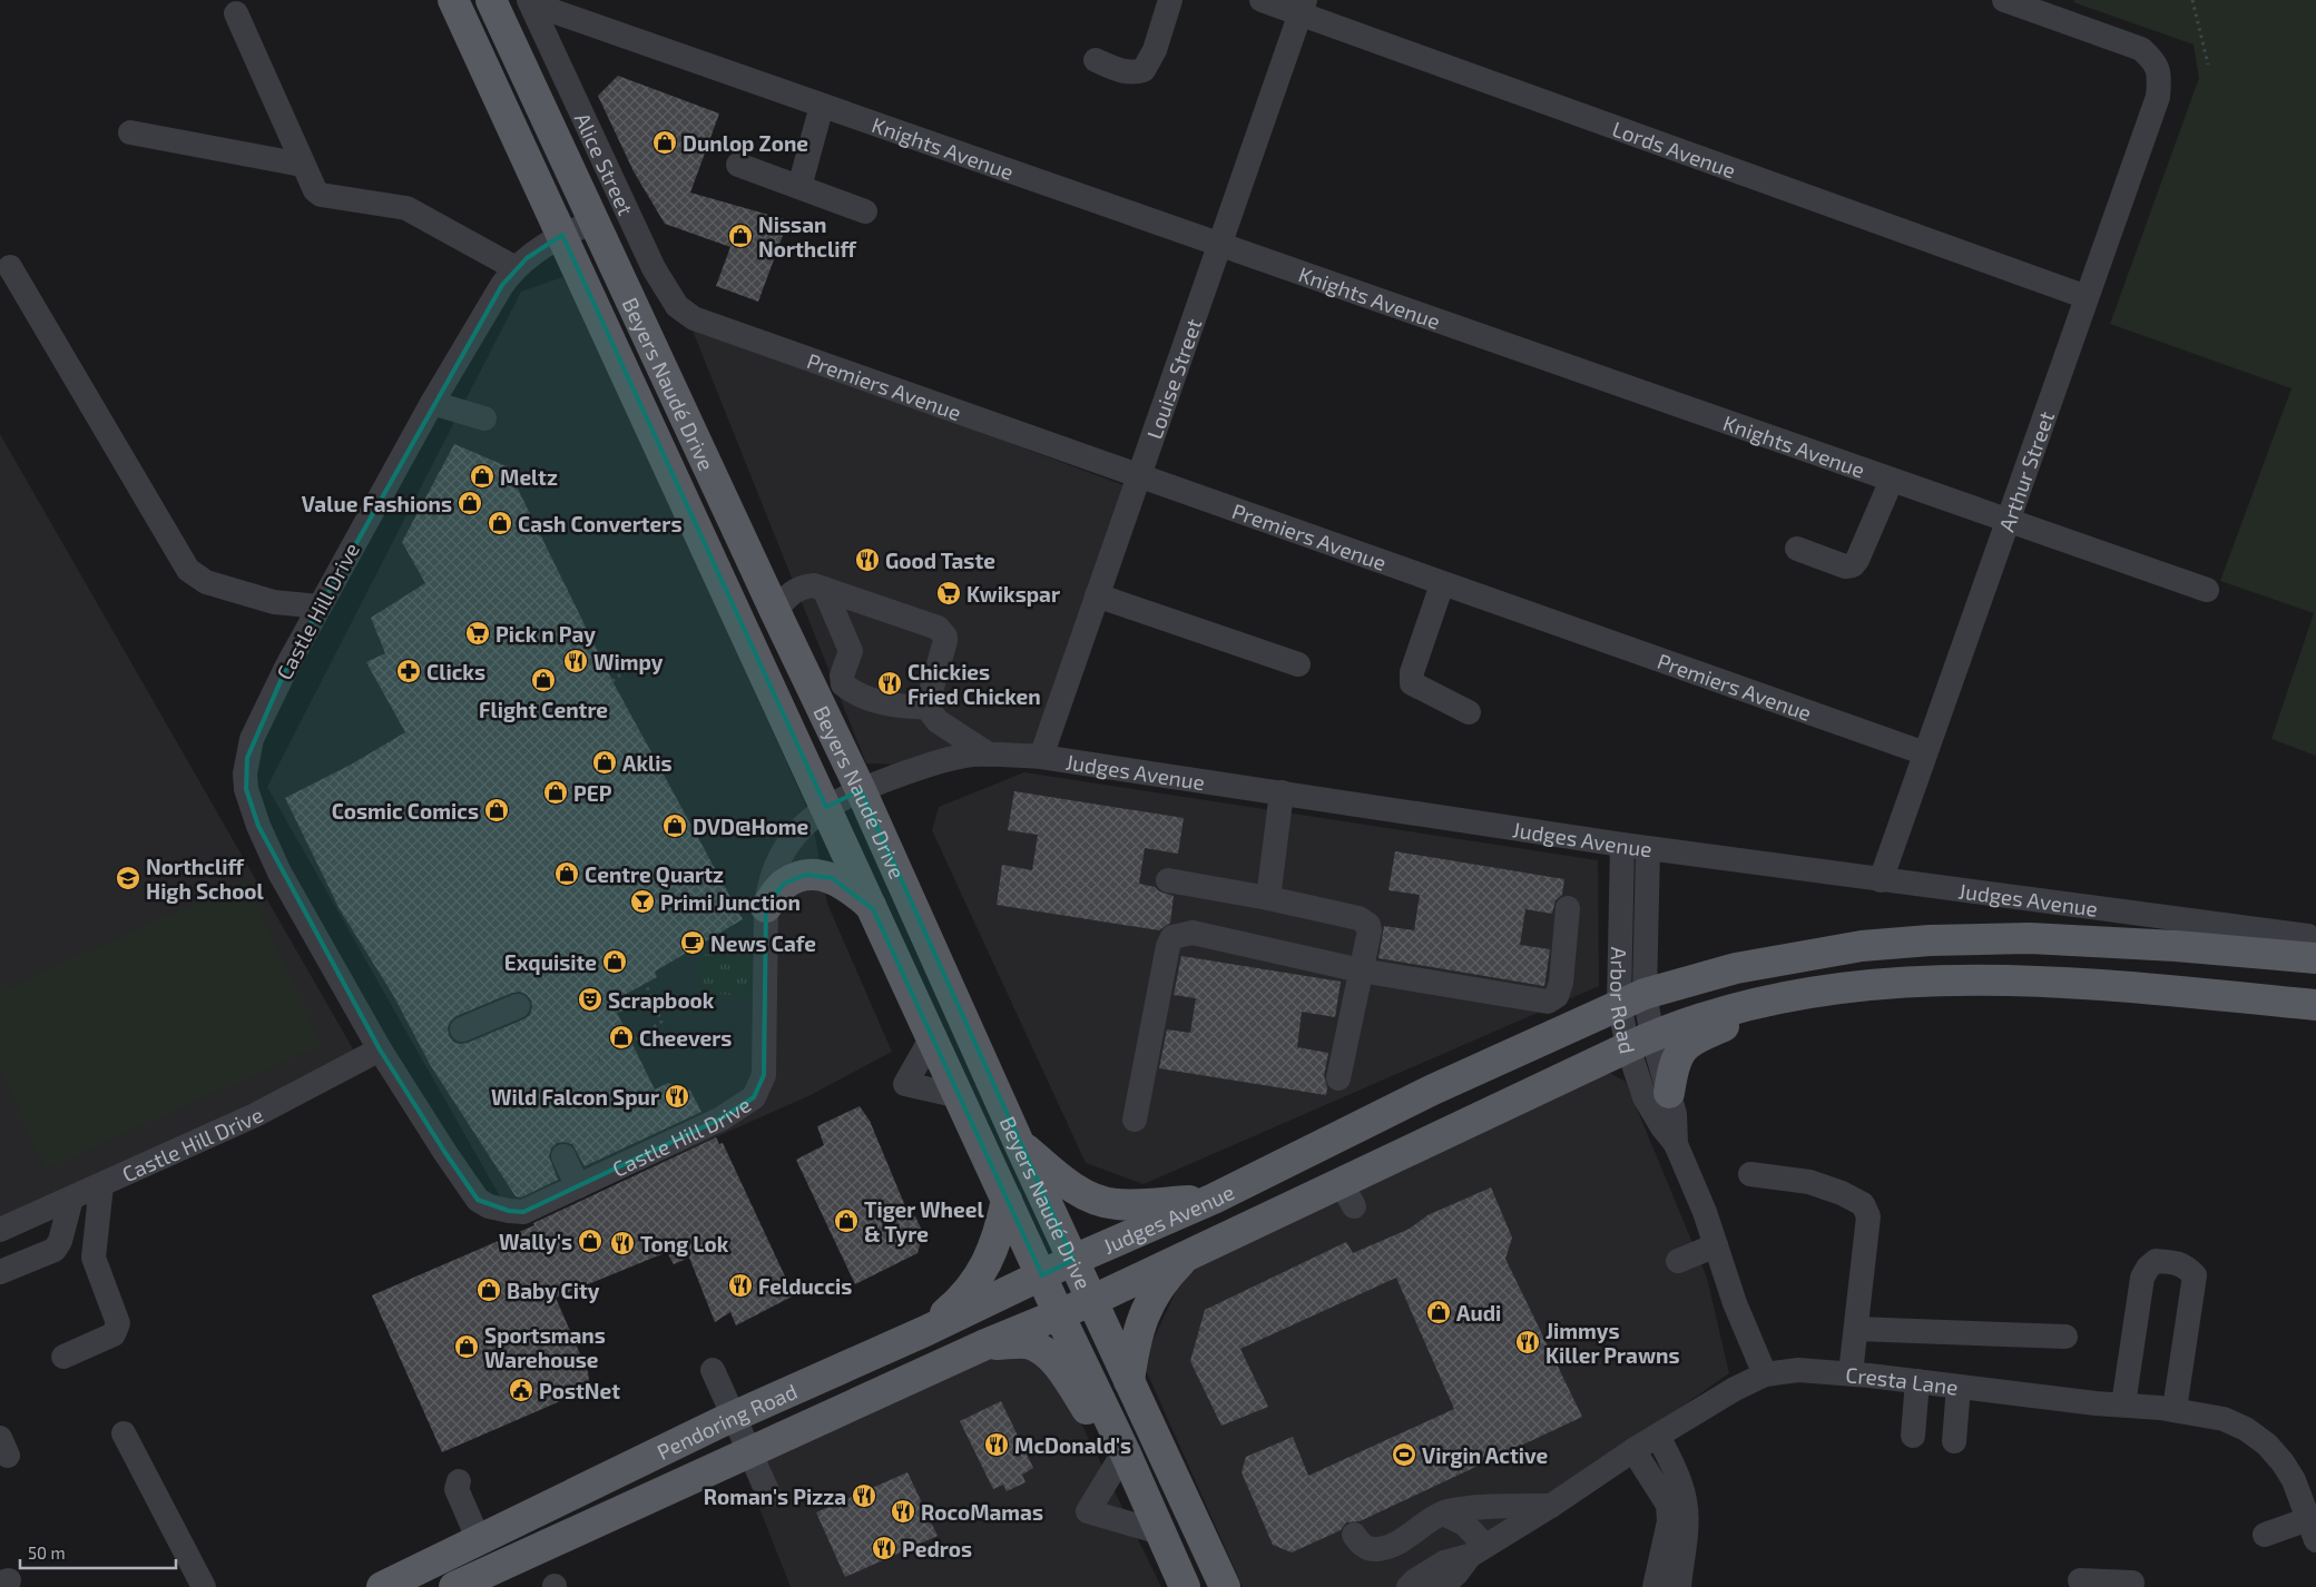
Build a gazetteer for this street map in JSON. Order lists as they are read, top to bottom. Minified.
{"streets":{"main road":["Beyers Naudé Drive","Judges Avenue","Pendoring Road"],"street":["Knights Avenue","Lords Avenue","Alice Street","Louise Street","Premiers Avenue","Arthur Street","Castle Hill Drive","Arbor Road","Cresta Lane"]},"crossings":[["Knights Avenue","Alice Street"],["Knights Avenue","Louise Street"],["Knights Avenue","Arthur Street"],["Lords Avenue","Louise Street"],["Lords Avenue","Arthur Street"],["Alice Street","Premiers Avenue"],["Louise Street","Premiers Avenue"],["Louise Street","Judges Avenue"],["Beyers Naudé Drive","Castle Hill Drive"],["Beyers Naudé Drive","Judges Avenue"],["Beyers Naudé Drive","Pendoring Road"],["Premiers Avenue","Arthur Street"],["Arthur Street","Judges Avenue"],["Castle Hill Drive","Judges Avenue"],["Judges Avenue","Arbor Road"],["Judges Avenue","Pendoring Road"],["Arbor Road","Cresta Lane"]],"places":{"shop":["Dunlop Zone","Nissan Northcliff","Meltz","Value Fashions","Cash Converters","Flight Centre","Aklis","PEP","Cosmic Comics","DVD@Home","Centre Quartz","Exquisite","Cheevers","Tiger Wheel & Tyre","Wally's","Baby City","Audi","Sportsmans Warehouse"],"restaurant":["Good Taste","Wimpy","Chickies Fried Chicken","Wild Falcon Spur","Tong Lok","Felduccis","Jimmys Killer Prawns","McDonald's","Roman's Pizza","RocoMamas","Pedros"],"supermarket":["Kwikspar","Pick n Pay"],"pharmacy":["Clicks"],"school or university":["Northcliff High School"],"bar":["Primi Junction"],"cafe":["News Cafe"],"theatre":["Scrapbook"],"public building":["PostNet"],"sports":["Virgin Active"]},"scale_bar":"50 m"}
